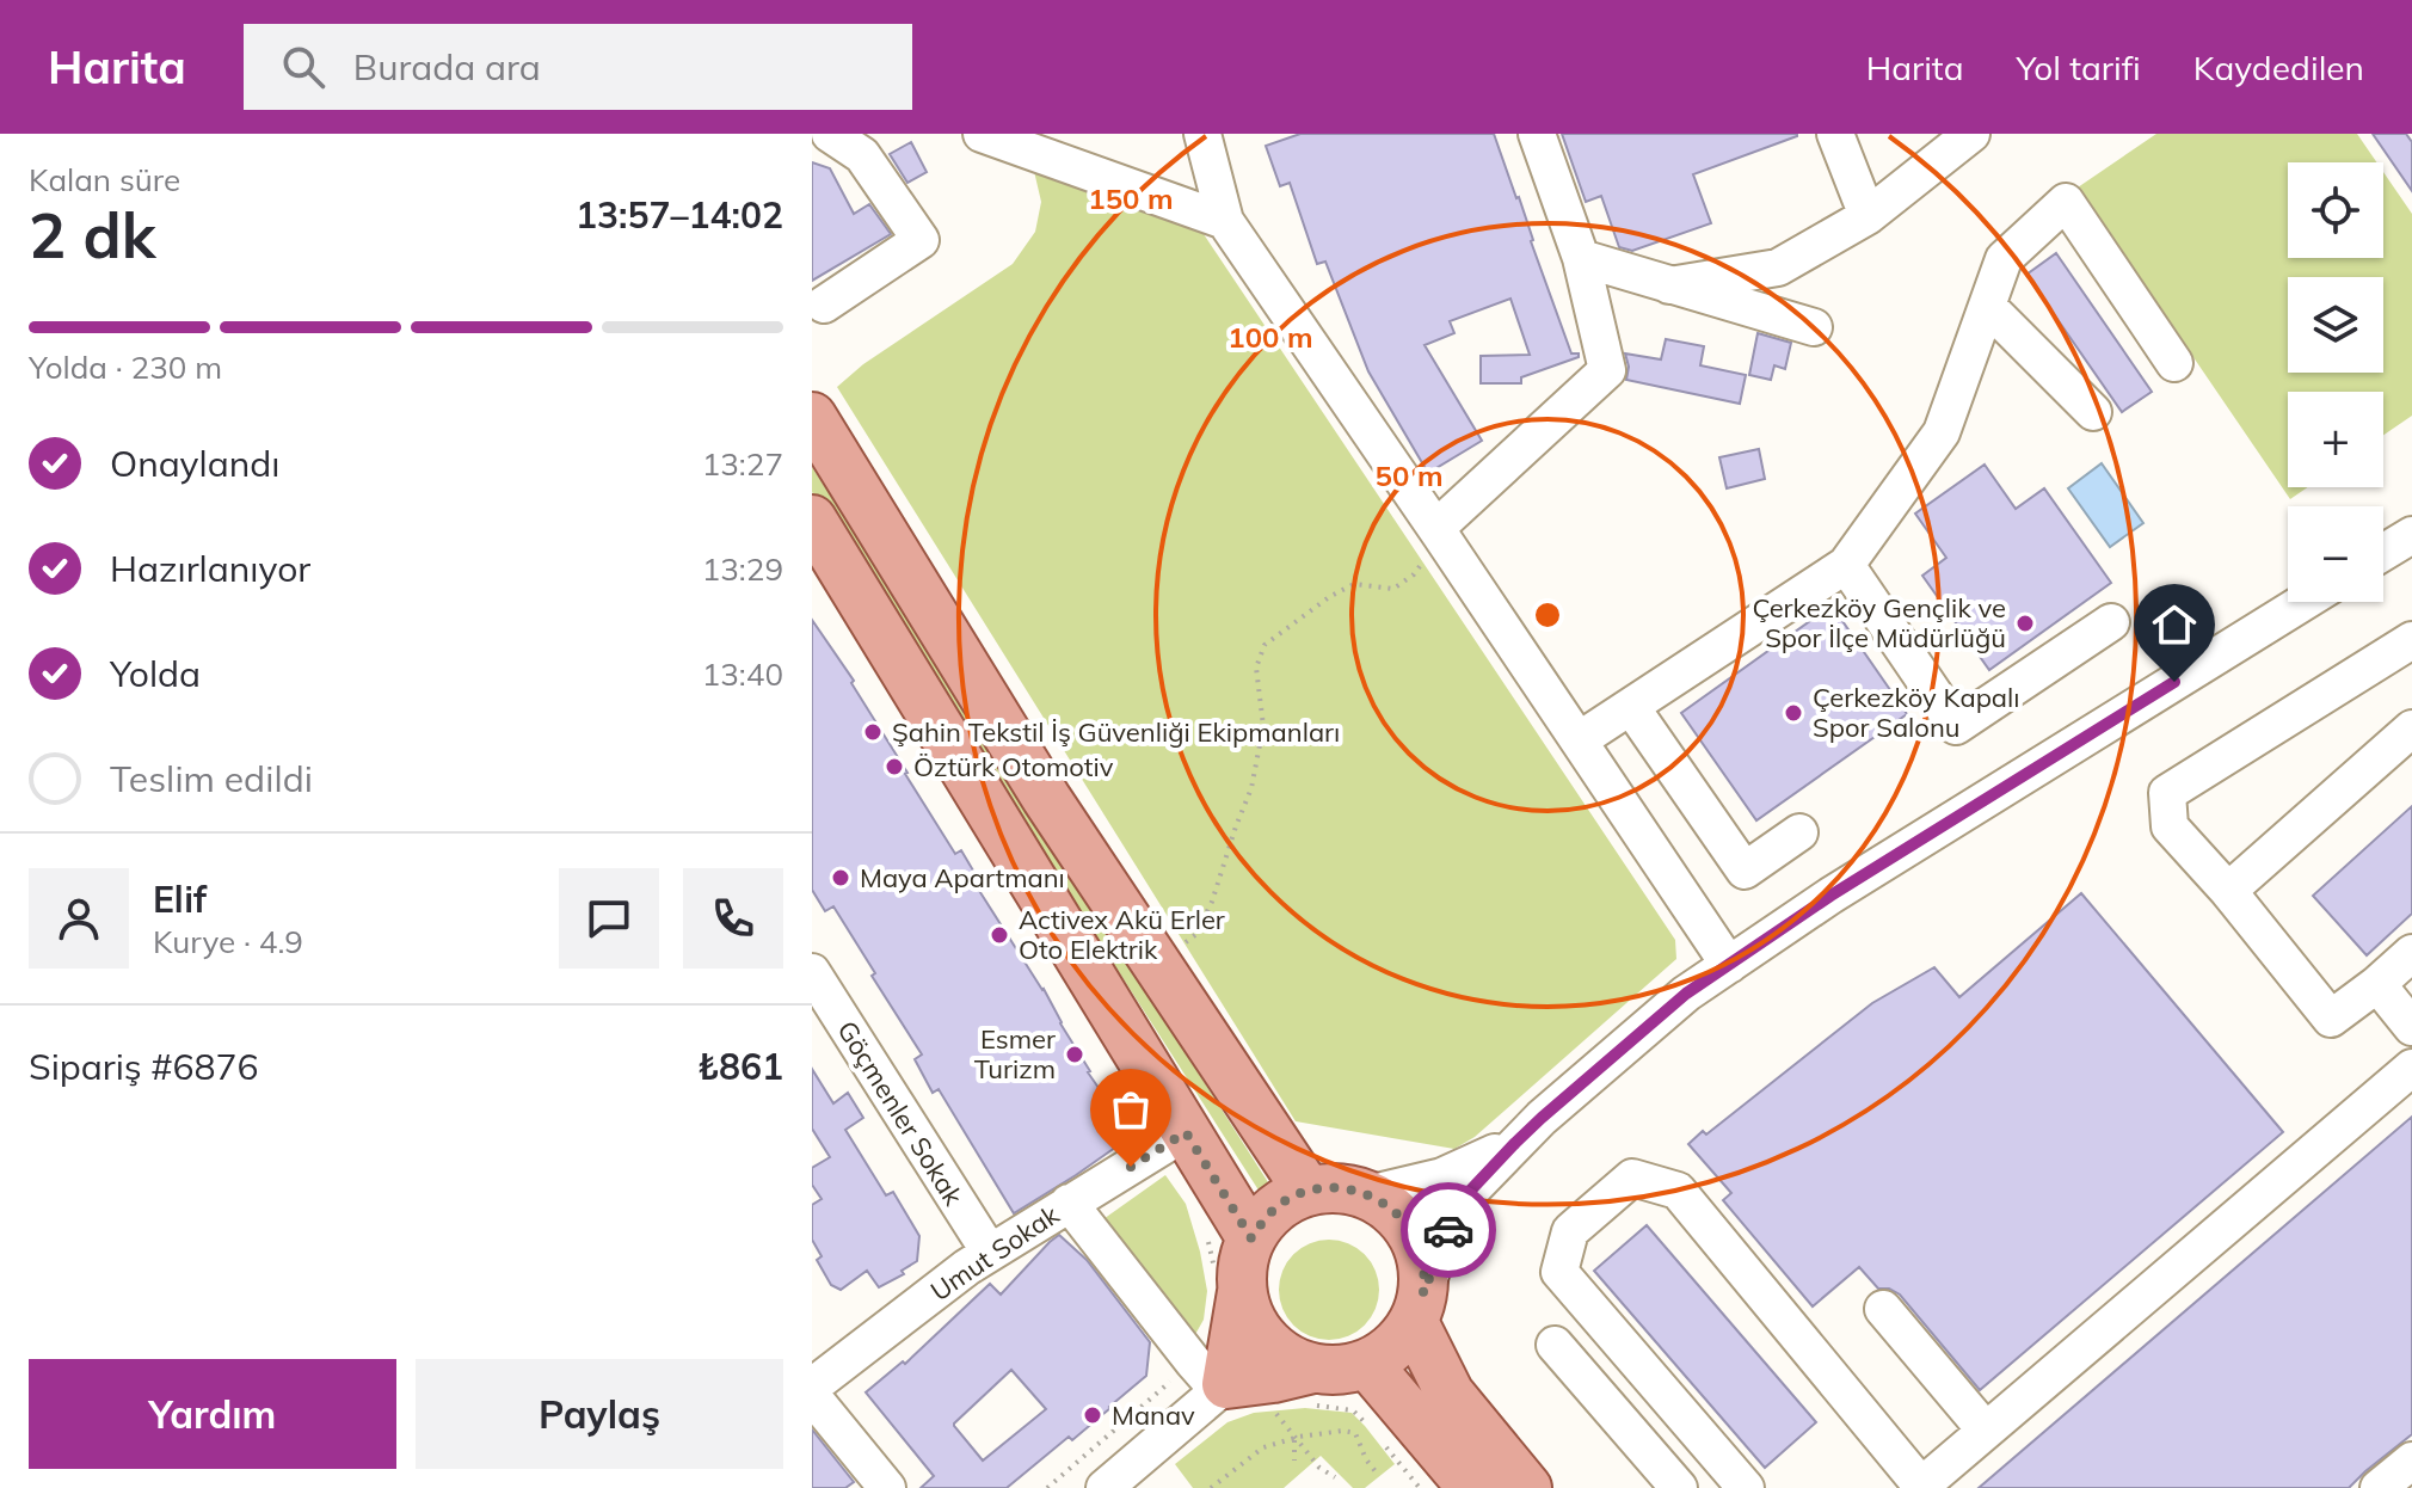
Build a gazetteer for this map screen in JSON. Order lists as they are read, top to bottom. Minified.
{"streets":{"street":["Göçmenler Sokak","Umut Sokak"]},"crossings":[["Göçmenler Sokak","Umut Sokak"]],"places":["Çerkezköy Gençlik ve Spor İlçe Müdürlüğü","Çerkezköy Kapalı Spor Salonu","Şahin Tekstil İş Güvenliği Ekipmanları","Öztürk Otomotiv","Maya Apartmanı","Activex Akü Erler Oto Elektrik","Esmer Turizm","Manav"],"page":{"header":"Harita","search":"Burada ara","nav":["Harita","Yol tarifi","Kaydedilen"],"heading":["2 dk","Kalan süre","13:57–14:02"],"panel":["Elif","Kurye · 4.9","Sipariş #6876","₺861"],"map_buttons":["+","−"],"bar":"Yolda · 230 m","list":[["Onaylandı","13:27"],["Hazırlanıyor","13:29"],["Yolda","13:40"],"Teslim edildi"],"buttons":["Yardım","Paylaş"]},"rings":["150 m","100 m","50 m"]}
